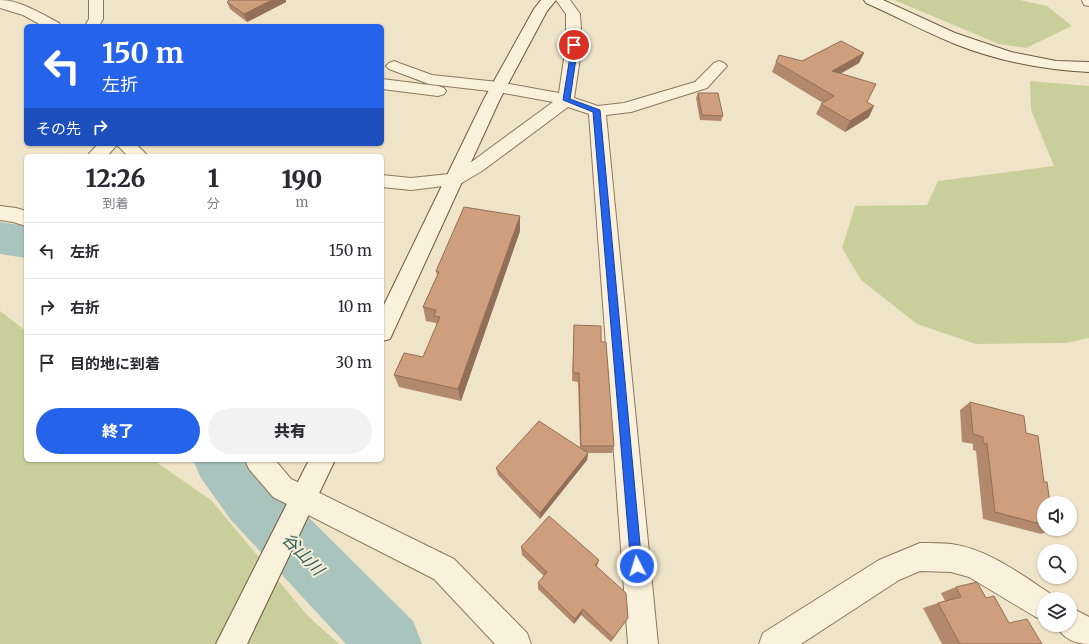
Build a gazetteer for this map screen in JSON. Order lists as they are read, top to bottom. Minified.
{"water":["谷山川"],"page":{"turn":["150 m","左折"],"then":"その先","eta":["12:26","到着","1","分","190","m"],"list":[{"name":"左折","value":"150 m"},{"name":"右折","value":"10 m"},{"name":"目的地に到着","value":"30 m"}],"buttons":["終了","共有"]}}
